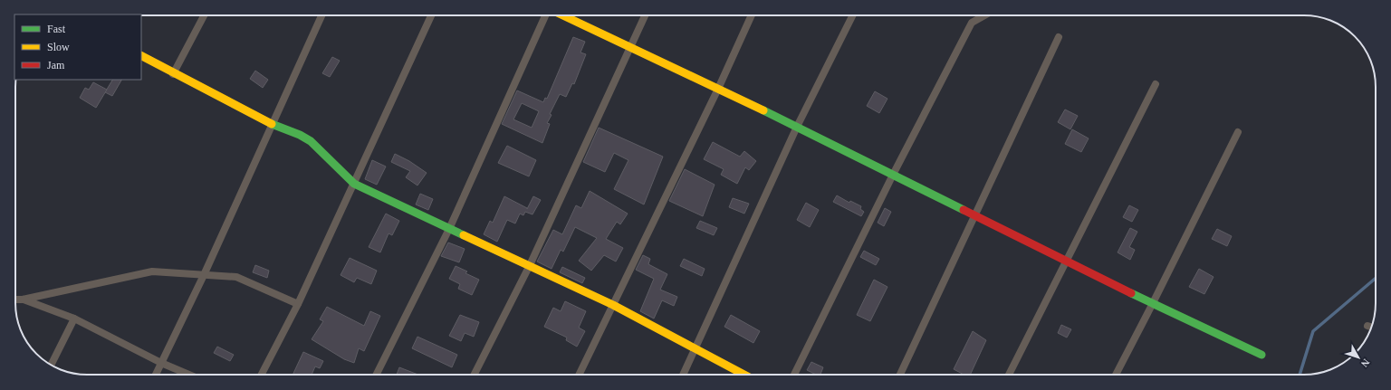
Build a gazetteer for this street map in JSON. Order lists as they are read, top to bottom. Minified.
{"legend":["Fast","Slow","Jam"],"north":"bottom right"}
